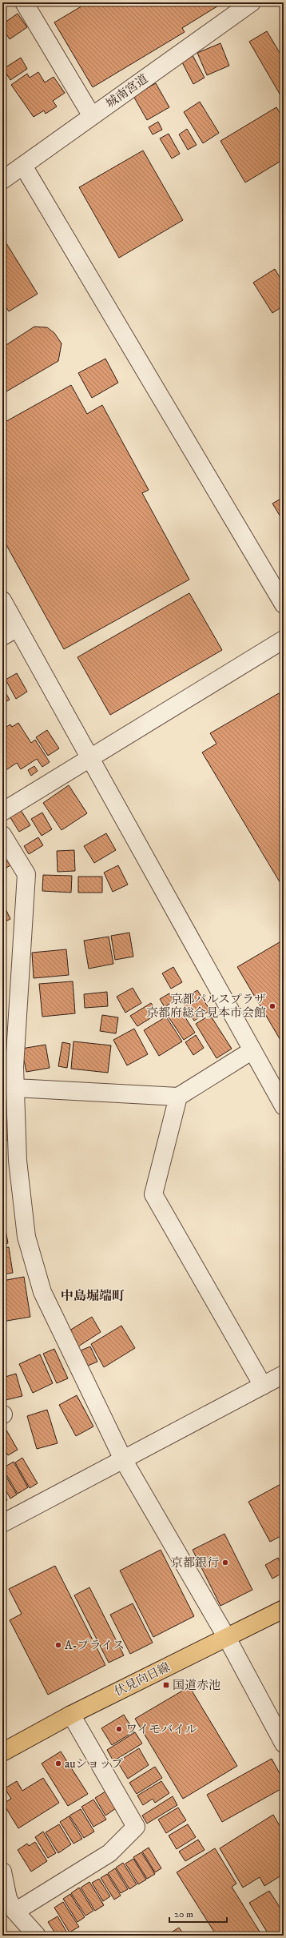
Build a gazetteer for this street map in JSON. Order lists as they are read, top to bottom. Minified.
{"streets":{"main road":["伏見向日線"],"street":["城南宮道"]},"districts":["中島堀端町"],"places":{"other":["京都パルスプラザ 京都府総合見本市会館","京都銀行","A-プライス","ワイモバイル","auショップ"],"transit":["国道赤池"]},"scale_bar":"20 m"}
